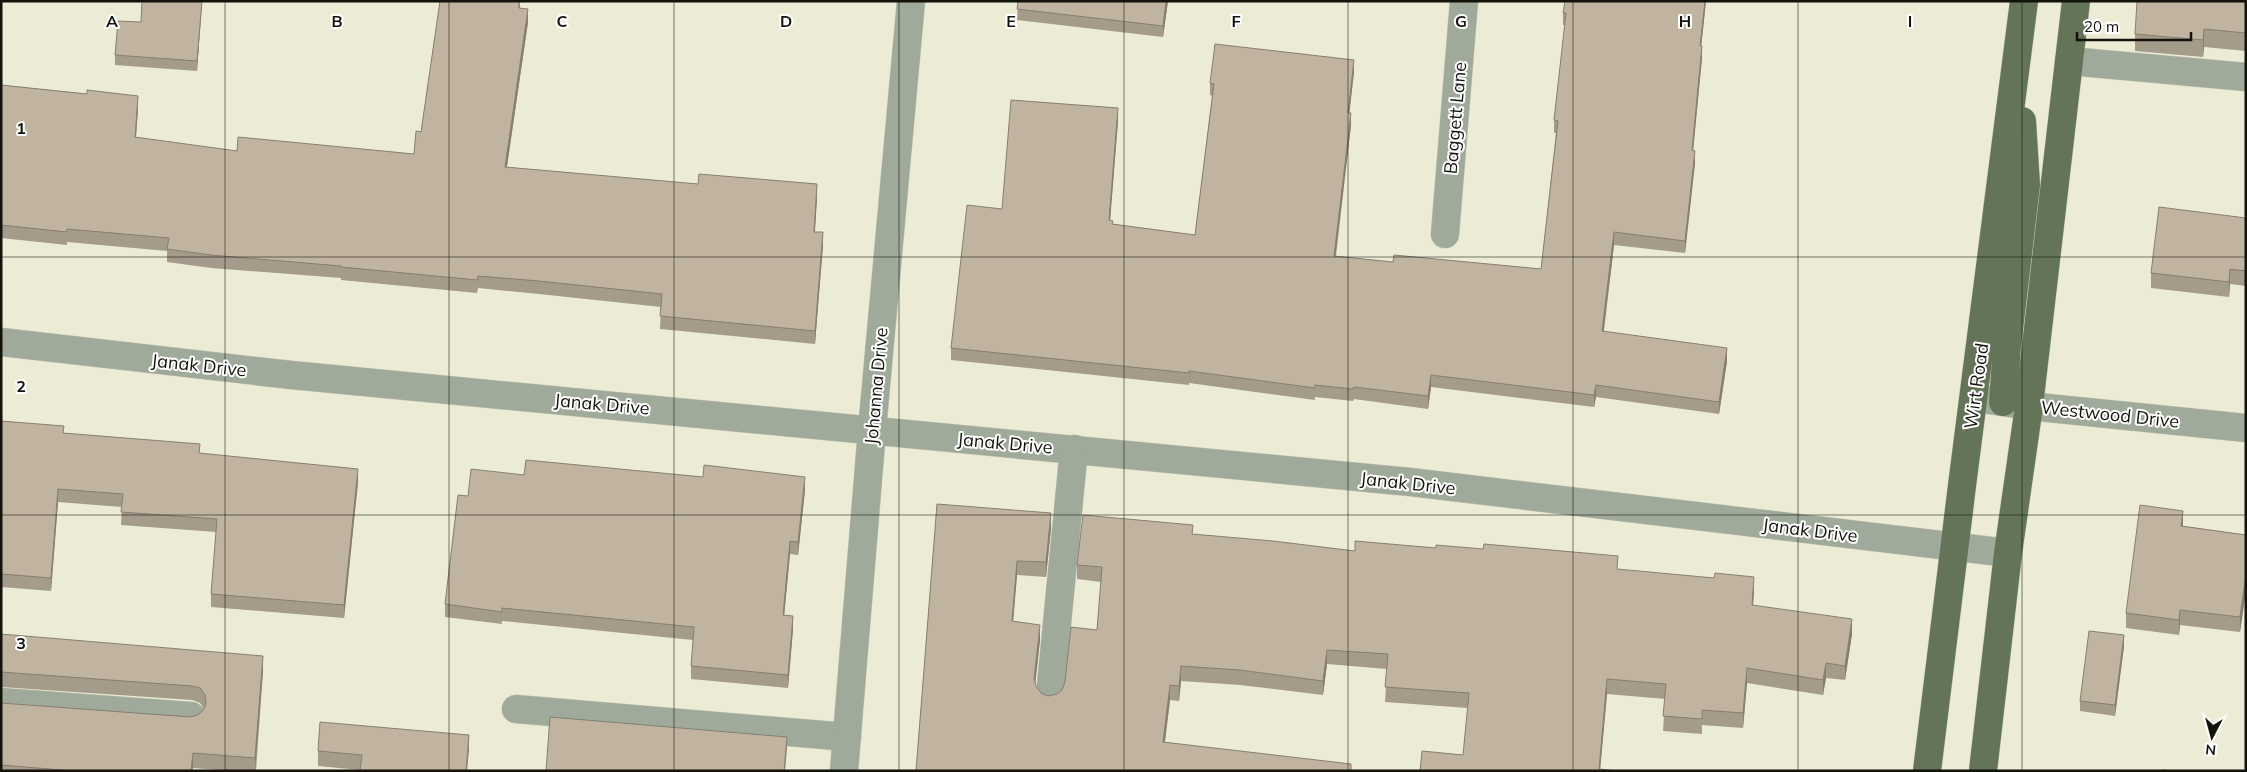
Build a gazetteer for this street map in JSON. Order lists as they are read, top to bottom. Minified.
{"streets":{"main road":["Wirt Road"],"street":["Baggett Lane","Janak Drive","Johanna Drive","Westwood Drive"]},"crossings":[["Janak Drive","Johanna Drive"],["Janak Drive","Wirt Road"],["Wirt Road","Westwood Drive"]],"scale_bar":"20 m","north":"bottom","grid":{"columns":["A","B","C","D","E","F","G","H","I"],"rows":["1","2","3"]}}
